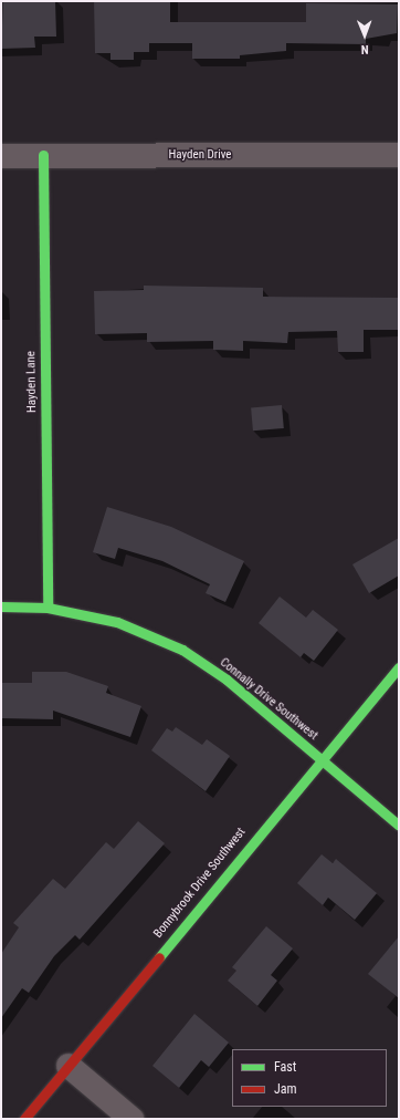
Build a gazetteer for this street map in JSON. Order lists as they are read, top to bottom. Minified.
{"streets":{"street":["Hayden Drive","Hayden Lane","Connally Drive Southwest","Bonnybrook Drive Southwest"]},"crossings":[["Hayden Drive","Hayden Lane"],["Hayden Lane","Connally Drive Southwest"],["Connally Drive Southwest","Bonnybrook Drive Southwest"]],"legend":["Fast","Jam"],"north":"bottom"}
